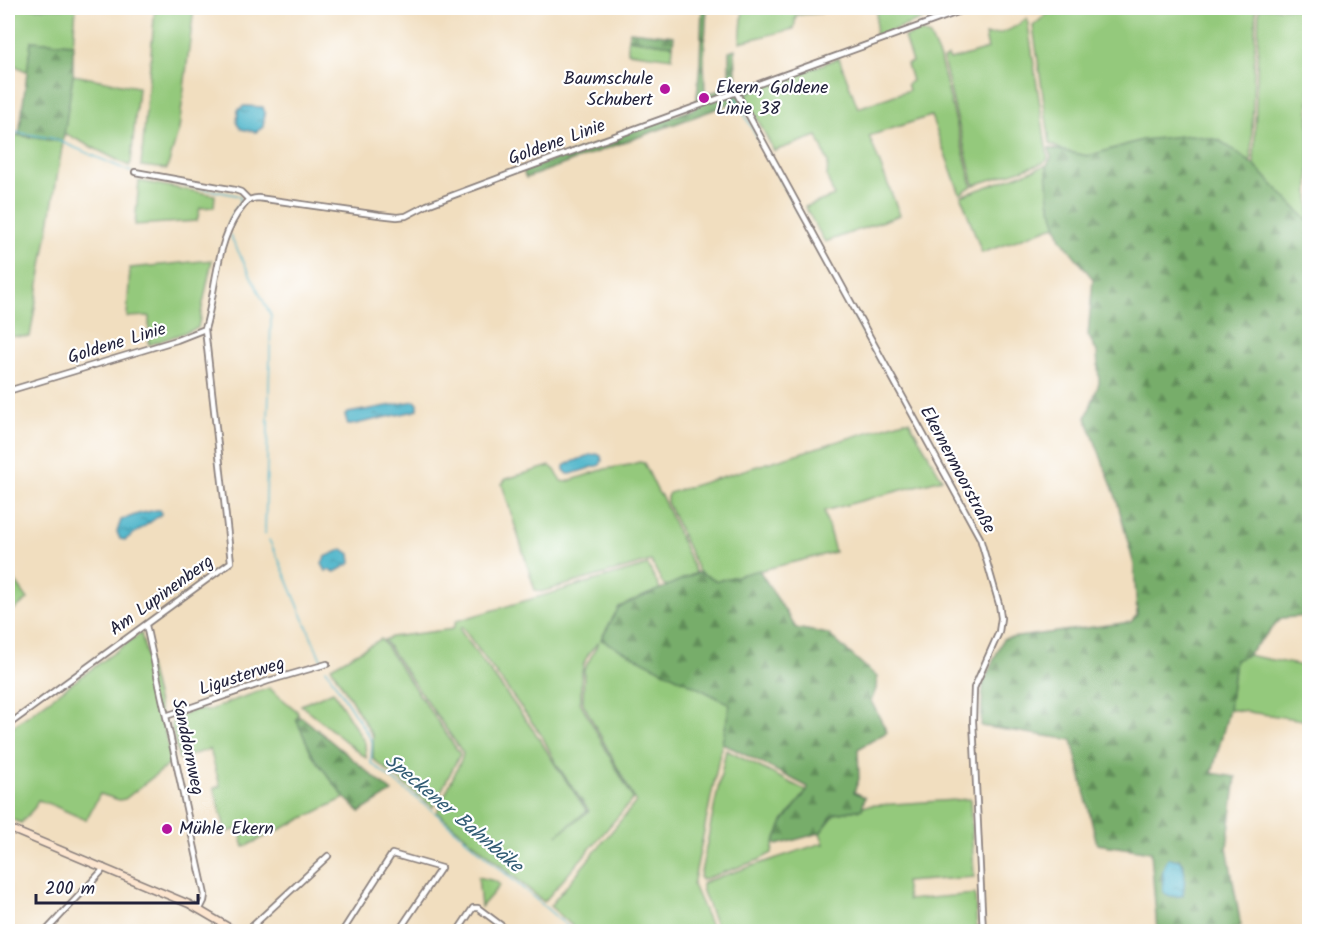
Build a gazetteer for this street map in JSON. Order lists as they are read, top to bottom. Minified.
{"streets":{"street":["Goldene Linie","Ekernermoorstraße","Am Lupinenberg","Ligusterweg","Sanddornweg"]},"crossings":[["Goldene Linie","Ekernermoorstraße"],["Goldene Linie","Am Lupinenberg"],["Am Lupinenberg","Sanddornweg"],["Ligusterweg","Sanddornweg"]],"water":["Speckener Bahnbäke"],"places":["Baumschule Schubert","Ekern, Goldene Linie 38","Mühle Ekern"],"scale_bar":"200 m"}
